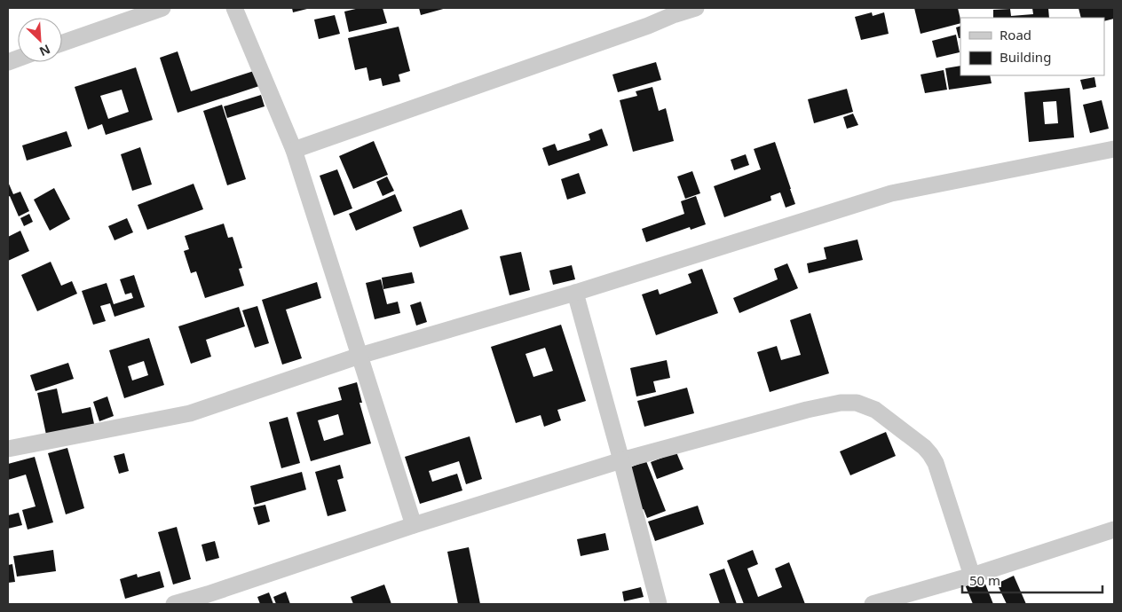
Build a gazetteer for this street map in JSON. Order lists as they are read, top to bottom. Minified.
{"legend":["Road","Building"],"scale_bar":"50 m","north":"bottom right"}
